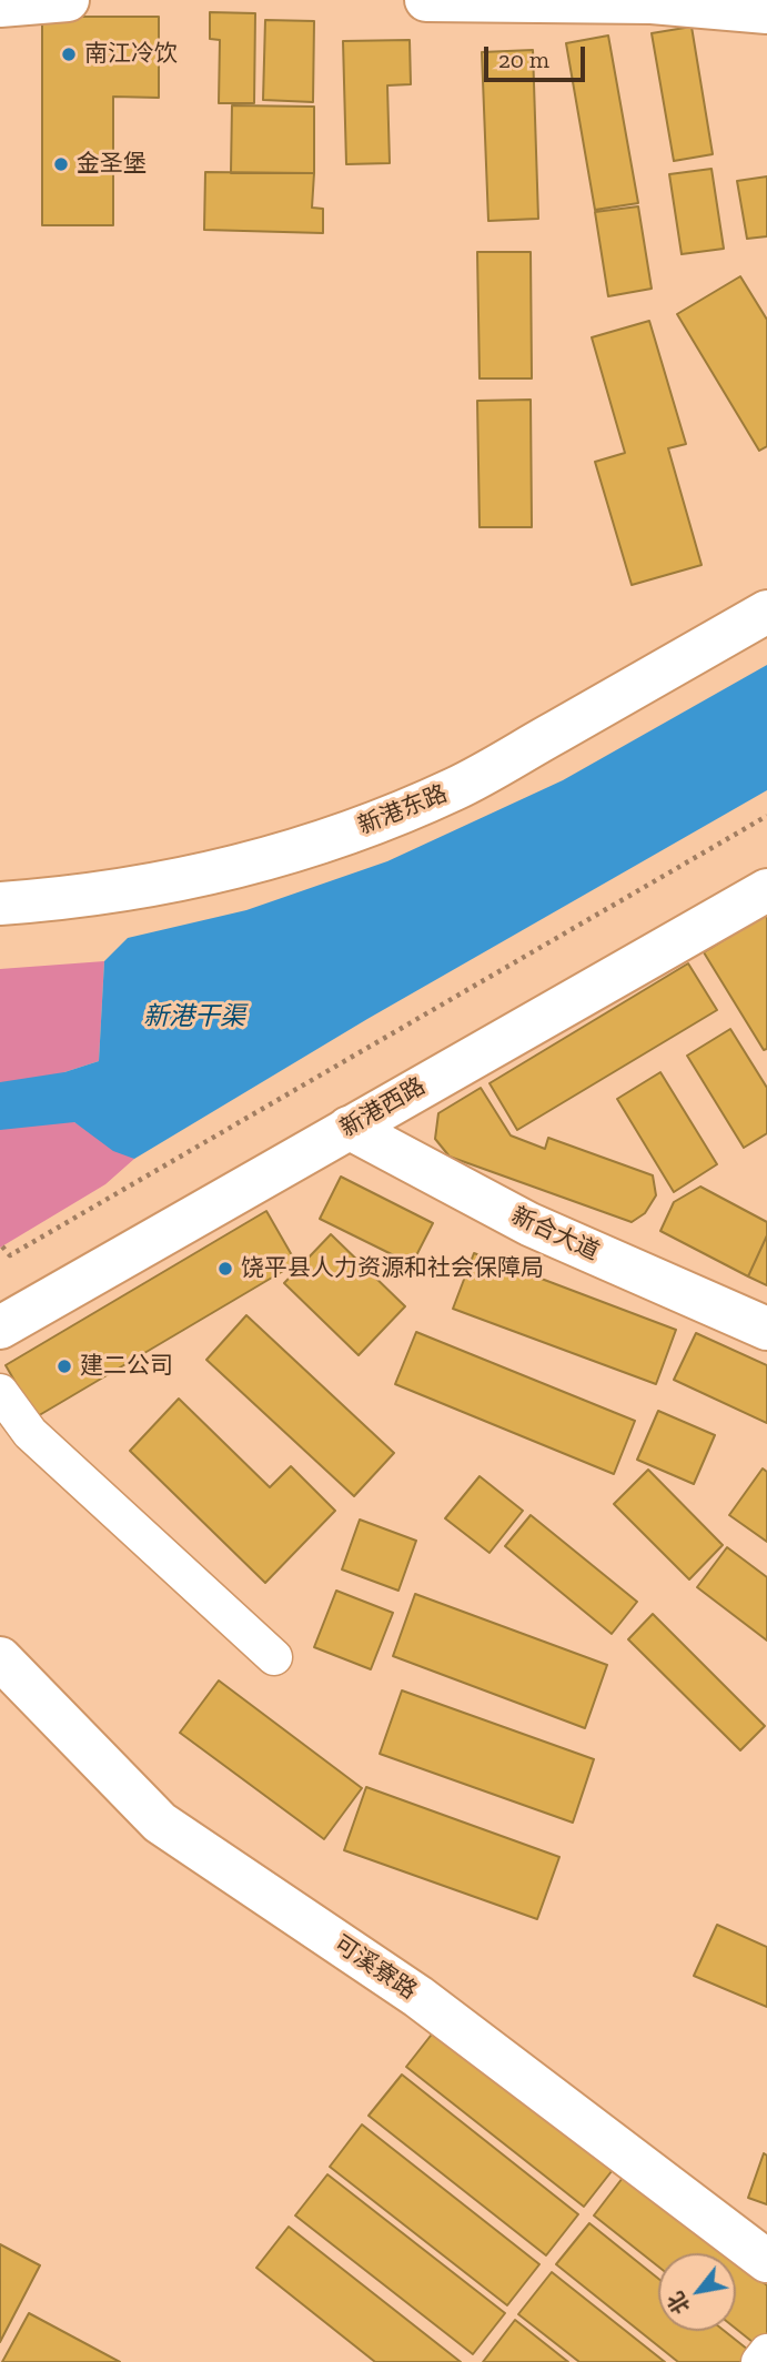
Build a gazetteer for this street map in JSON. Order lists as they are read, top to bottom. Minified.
{"streets":{"main road":["新港东路","新港西路","新合大道","可溪寮路"]},"crossings":[["新港西路","新合大道"]],"water":["新港干渠"],"places":["南江冷饮","金圣堡","饶平县人力资源和社会保障局","建二公司"],"scale_bar":"20 m","north":"bottom left"}
